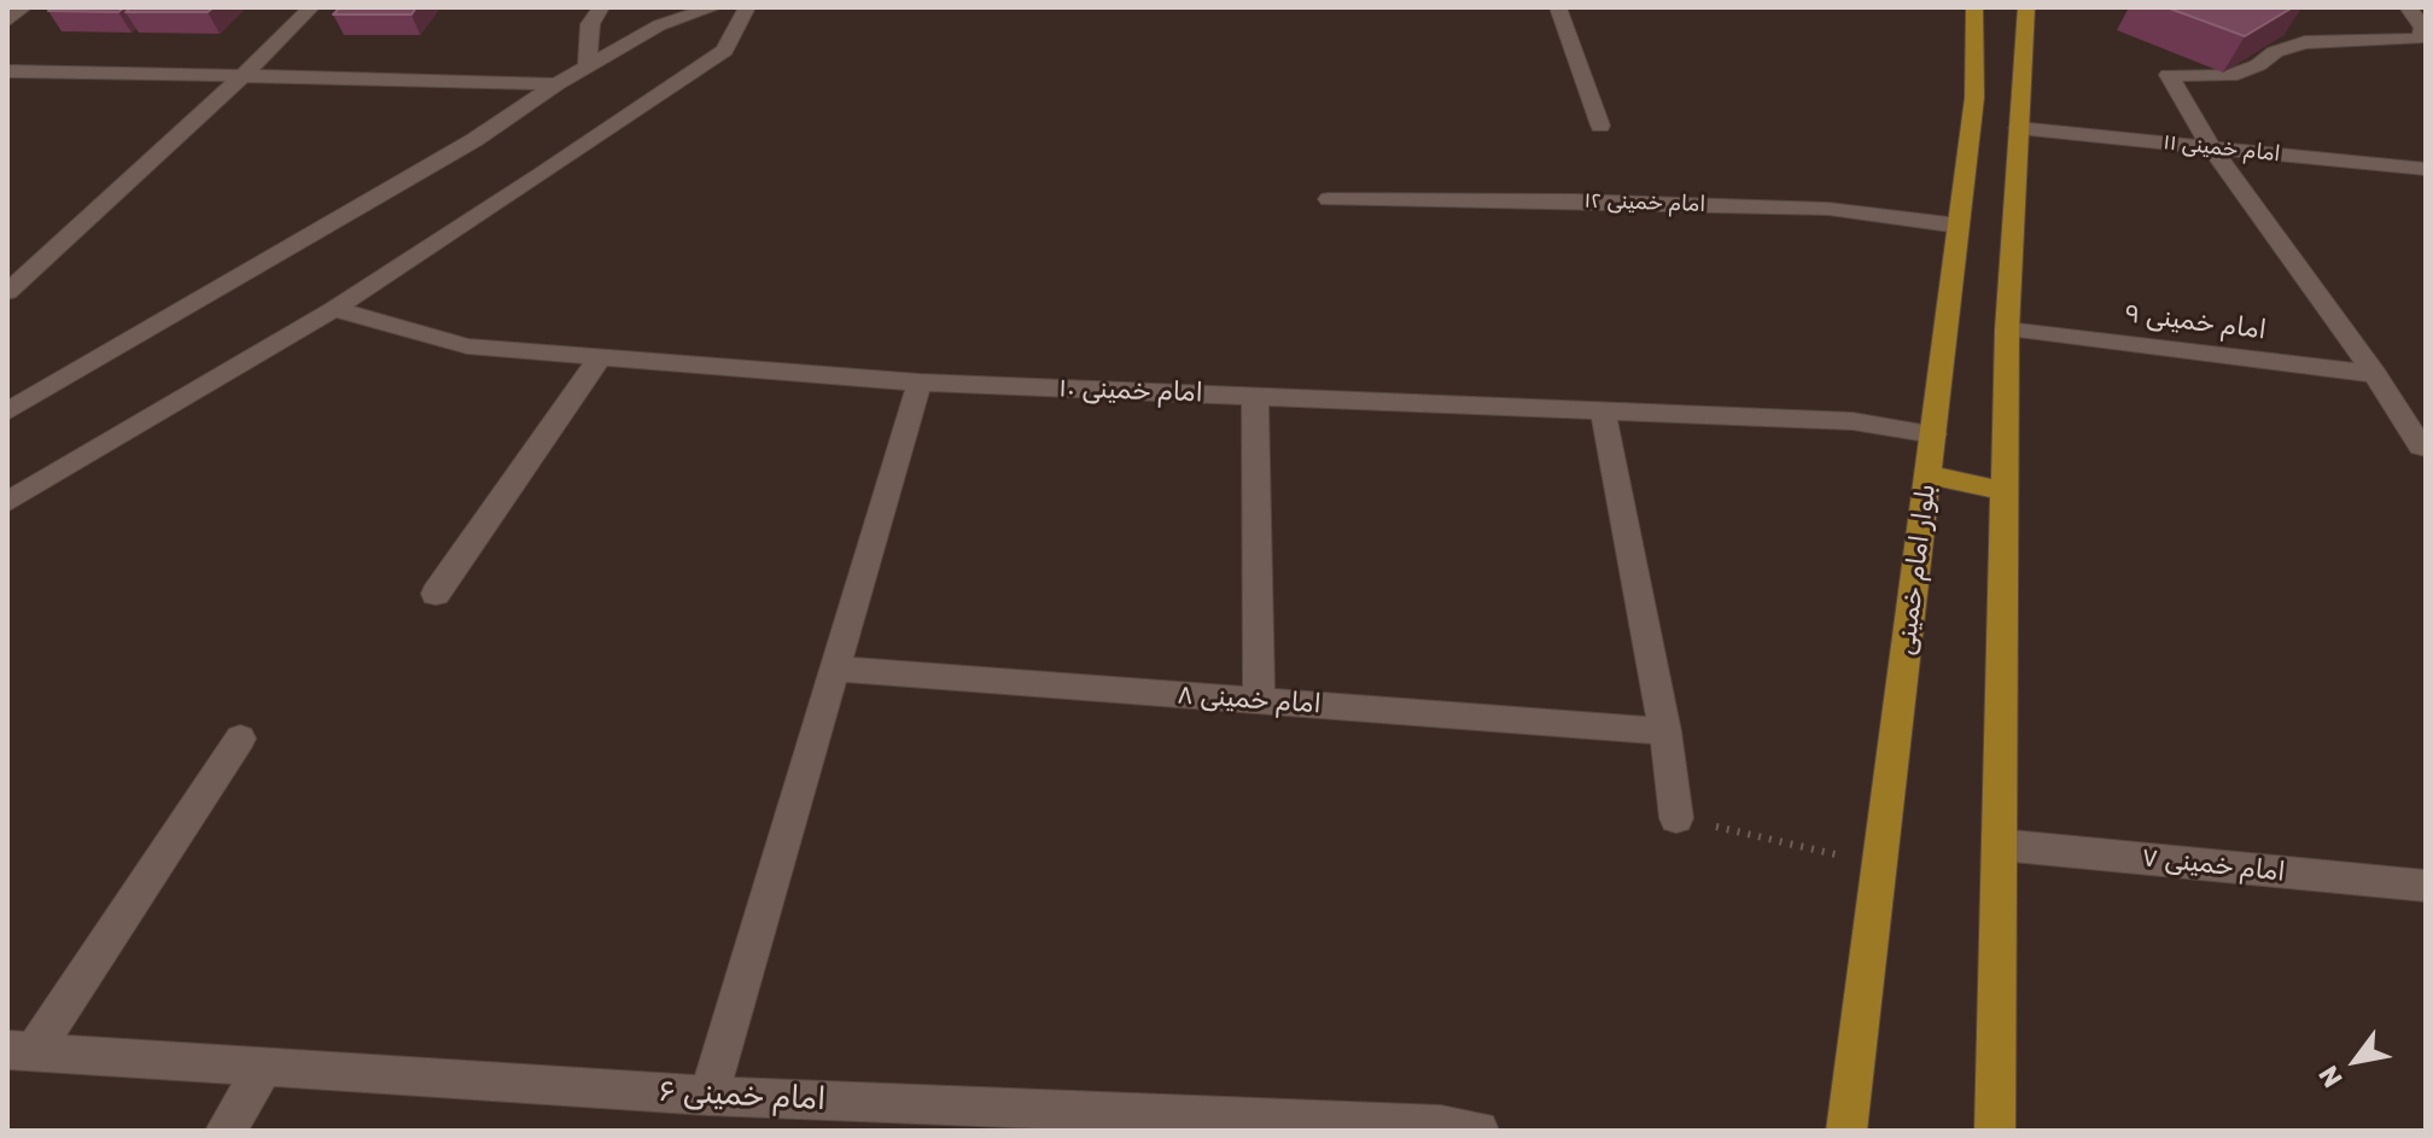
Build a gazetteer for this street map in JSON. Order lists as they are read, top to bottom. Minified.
{"streets":{"main road":["بلوار امام خمینی"],"street":["امام خمینی ۱۱","امام خمینی ۱۲","امام خمینی ۹","امام خمینی ۱۰","امام خمینی ۸","امام خمینی ۷","امام خمینی ۶"]},"crossings":[["امام خمینی ۱۲","بلوار امام خمینی"],["امام خمینی ۱۰","بلوار امام خمینی"]],"north":"bottom left"}
